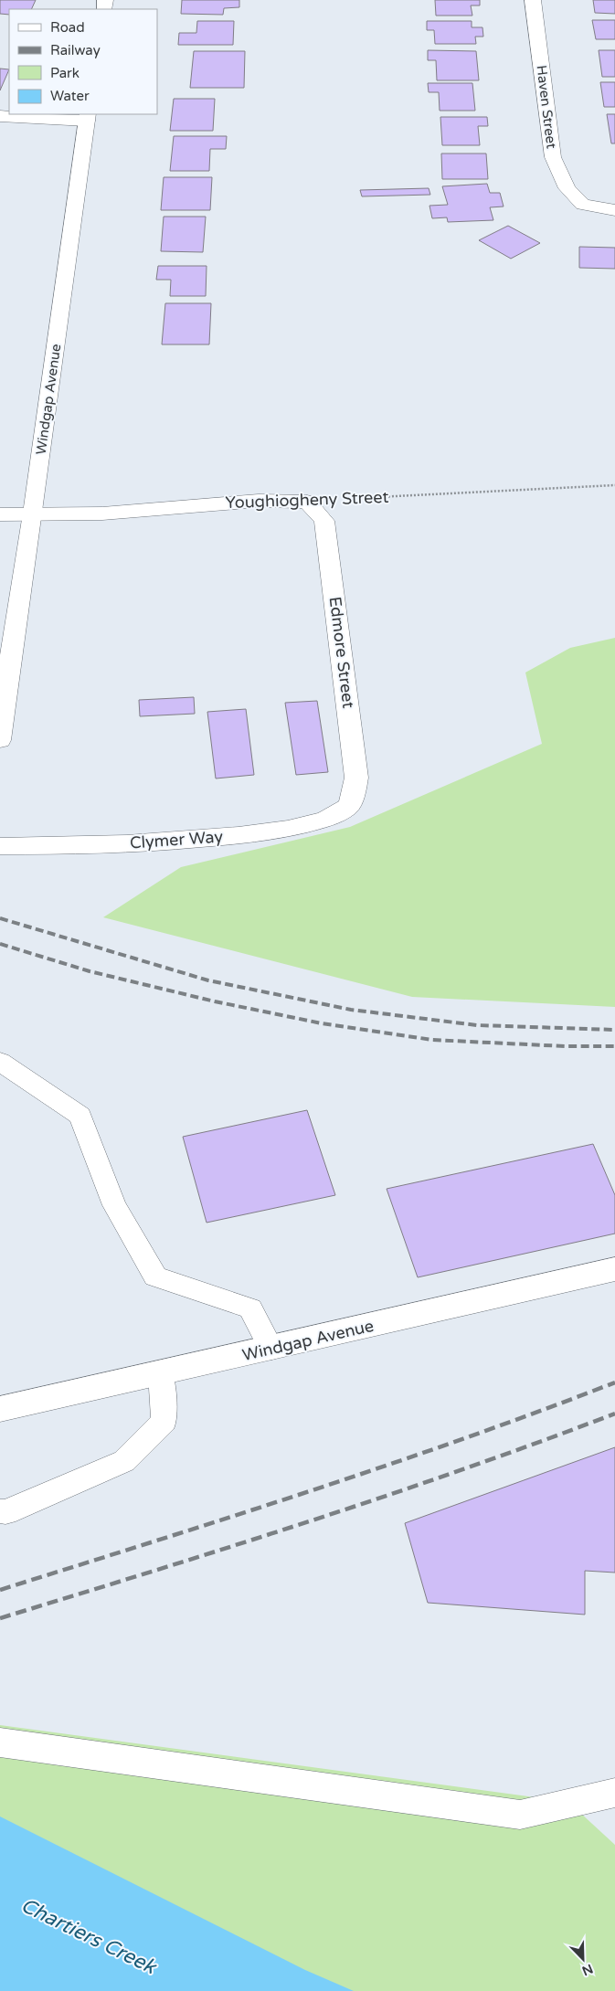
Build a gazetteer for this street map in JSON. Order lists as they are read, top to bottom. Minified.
{"streets":{"street":["Haven Street","Windgap Avenue","Youghiogheny Street","Edmore Street","Clymer Way"]},"crossings":[["Windgap Avenue","Youghiogheny Street"],["Youghiogheny Street","Edmore Street"],["Edmore Street","Clymer Way"]],"water":["Chartiers Creek"],"legend":["Road","Railway","Park","Water"],"north":"bottom right"}
